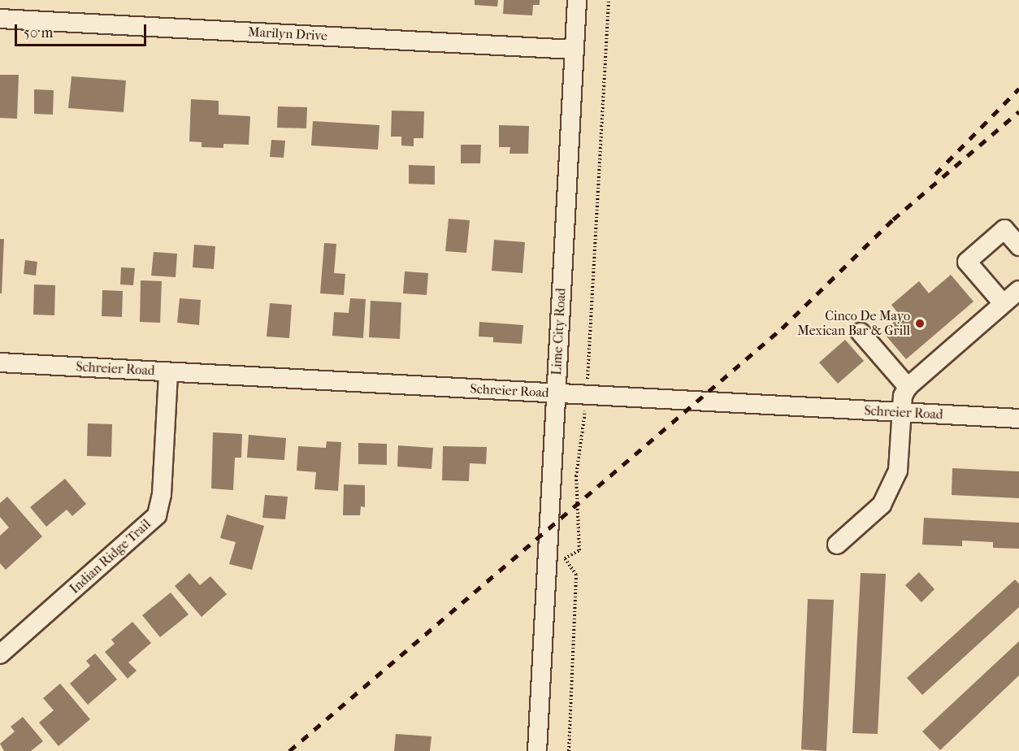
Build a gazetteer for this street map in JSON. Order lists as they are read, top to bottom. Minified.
{"streets":{"street":["Marilyn Drive","Lime City Road","Schreier Road","Indian Ridge Trail"]},"crossings":[["Marilyn Drive","Lime City Road"],["Lime City Road","Schreier Road"],["Schreier Road","Indian Ridge Trail"]],"places":["Cinco De Mayo Mexican Bar & Grill"],"scale_bar":"50 m"}
